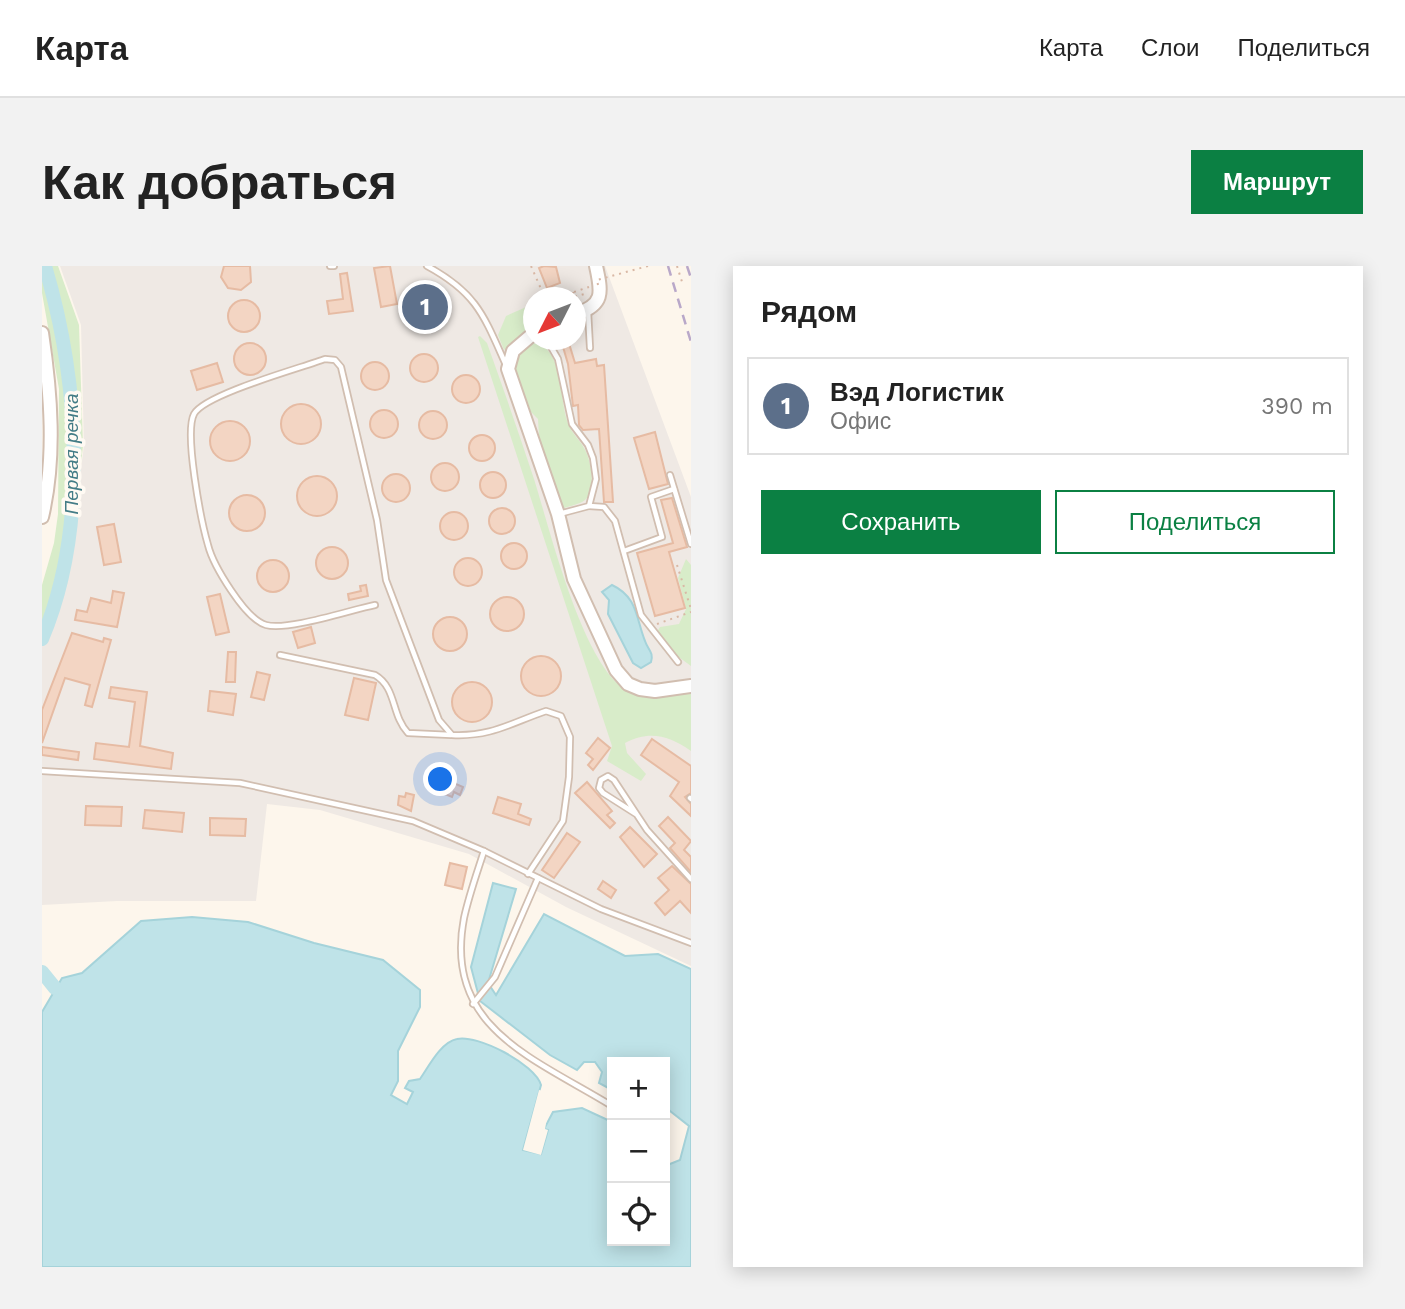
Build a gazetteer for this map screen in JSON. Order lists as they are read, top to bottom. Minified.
{"water":["Первая речка"],"north":"bottom left","page":{"header":"Карта","nav":["Карта","Слои","Поделиться"],"buttons":["Маршрут",["Сохранить","Поделиться"]],"title":"Как добраться","heading":"Рядом","pins":"1","list":[{"mark":"1","name":"Вэд Логистик","note":"Офис","value":"390 m"}],"map_buttons":["+","−"]}}
